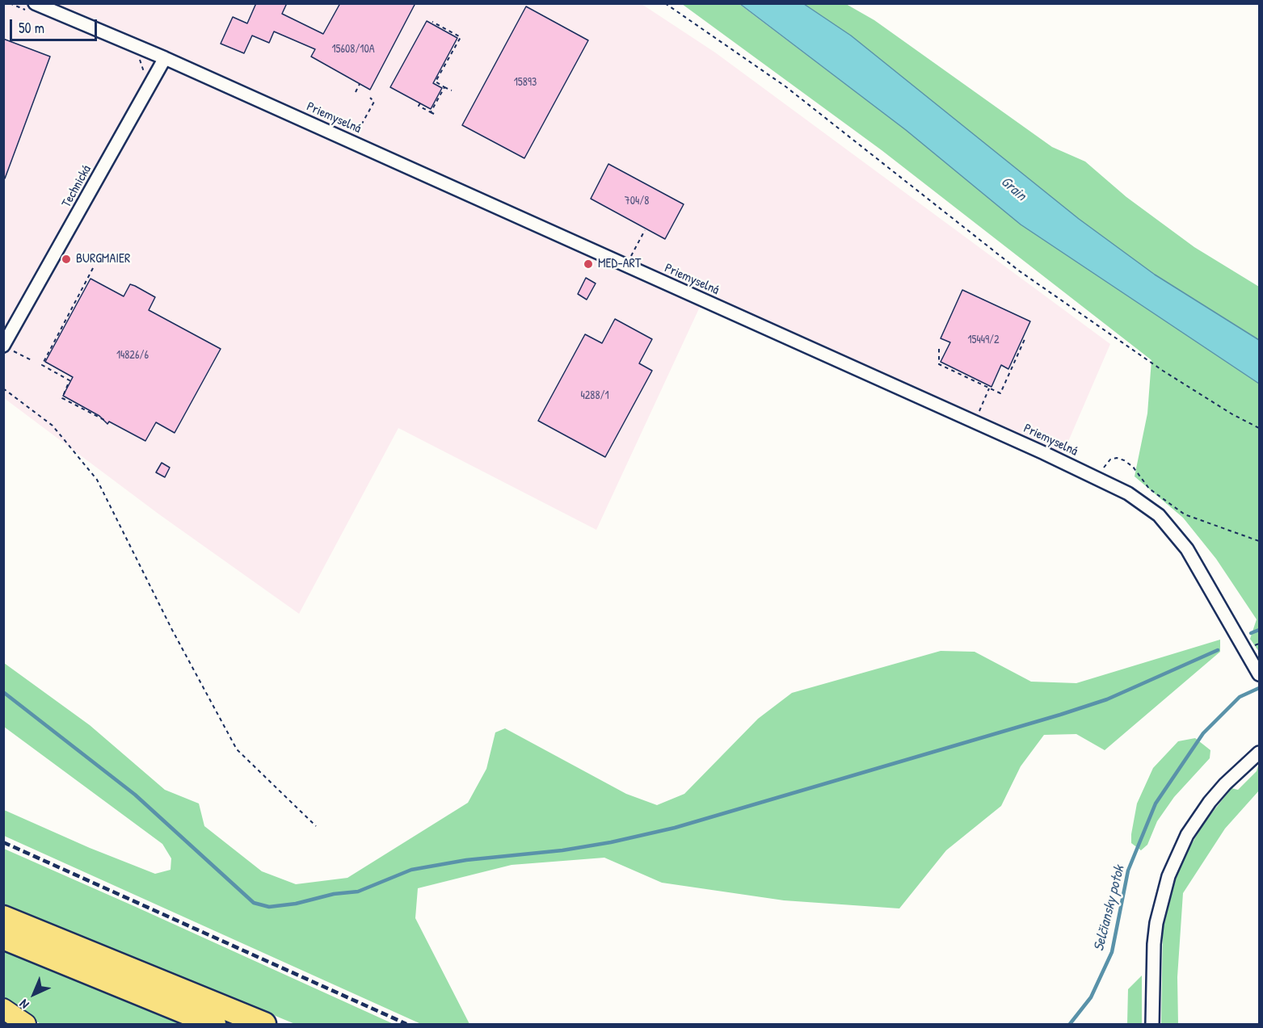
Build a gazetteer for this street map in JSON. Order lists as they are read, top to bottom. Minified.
{"streets":{"street":["Priemyselná","Technická"]},"crossings":[["Priemyselná","Technická"]],"water":["Grain","Selčiansky potok"],"places":["BURGMAIER","MED-ART"],"house_numbers":["15608/10A","15893","704/8","15449/2","14826/6","4288/1"],"scale_bar":"50 m","north":"bottom left"}
